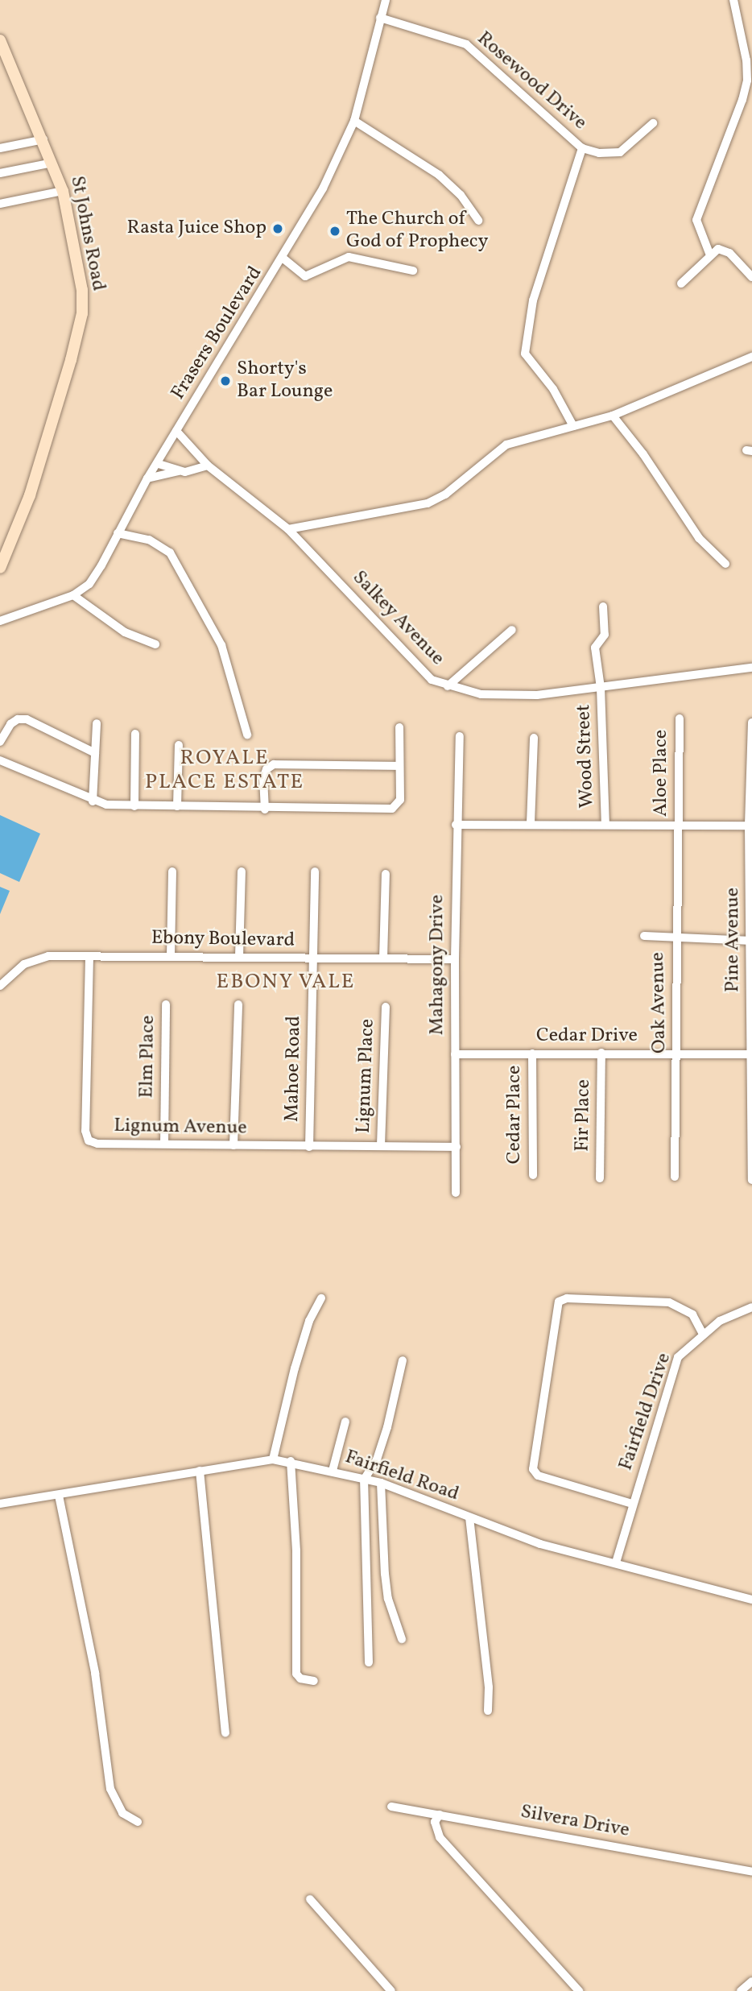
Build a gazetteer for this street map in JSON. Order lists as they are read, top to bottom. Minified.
{"streets":{"main road":["St Johns Road"],"street":["Rosewood Drive","Frasers Boulevard","Salkey Avenue","Wood Street","Aloe Place","Ebony Boulevard","Pine Avenue","Mahagony Drive","Oak Avenue","Cedar Drive","Elm Place","Mahoe Road","Lignum Place","Cedar Place","Fir Place","Lignum Avenue","Fairfield Drive","Fairfield Road","Silvera Drive"]},"crossings":[["Rosewood Drive","Frasers Boulevard"],["Frasers Boulevard","Salkey Avenue"],["Salkey Avenue","Wood Street"],["Aloe Place","Oak Avenue"],["Ebony Boulevard","Mahagony Drive"],["Ebony Boulevard","Mahoe Road"],["Ebony Boulevard","Lignum Avenue"],["Pine Avenue","Cedar Drive"],["Mahagony Drive","Cedar Drive"],["Mahagony Drive","Lignum Avenue"],["Oak Avenue","Cedar Drive"],["Cedar Drive","Cedar Place"],["Cedar Drive","Fir Place"],["Elm Place","Lignum Avenue"],["Mahoe Road","Lignum Avenue"],["Lignum Place","Lignum Avenue"],["Fairfield Drive","Fairfield Road"]],"districts":["ROYALE PLACE ESTATE","EBONY VALE"],"places":["Rasta Juice Shop","The Church of God of Prophecy","Shorty's Bar Lounge"]}
